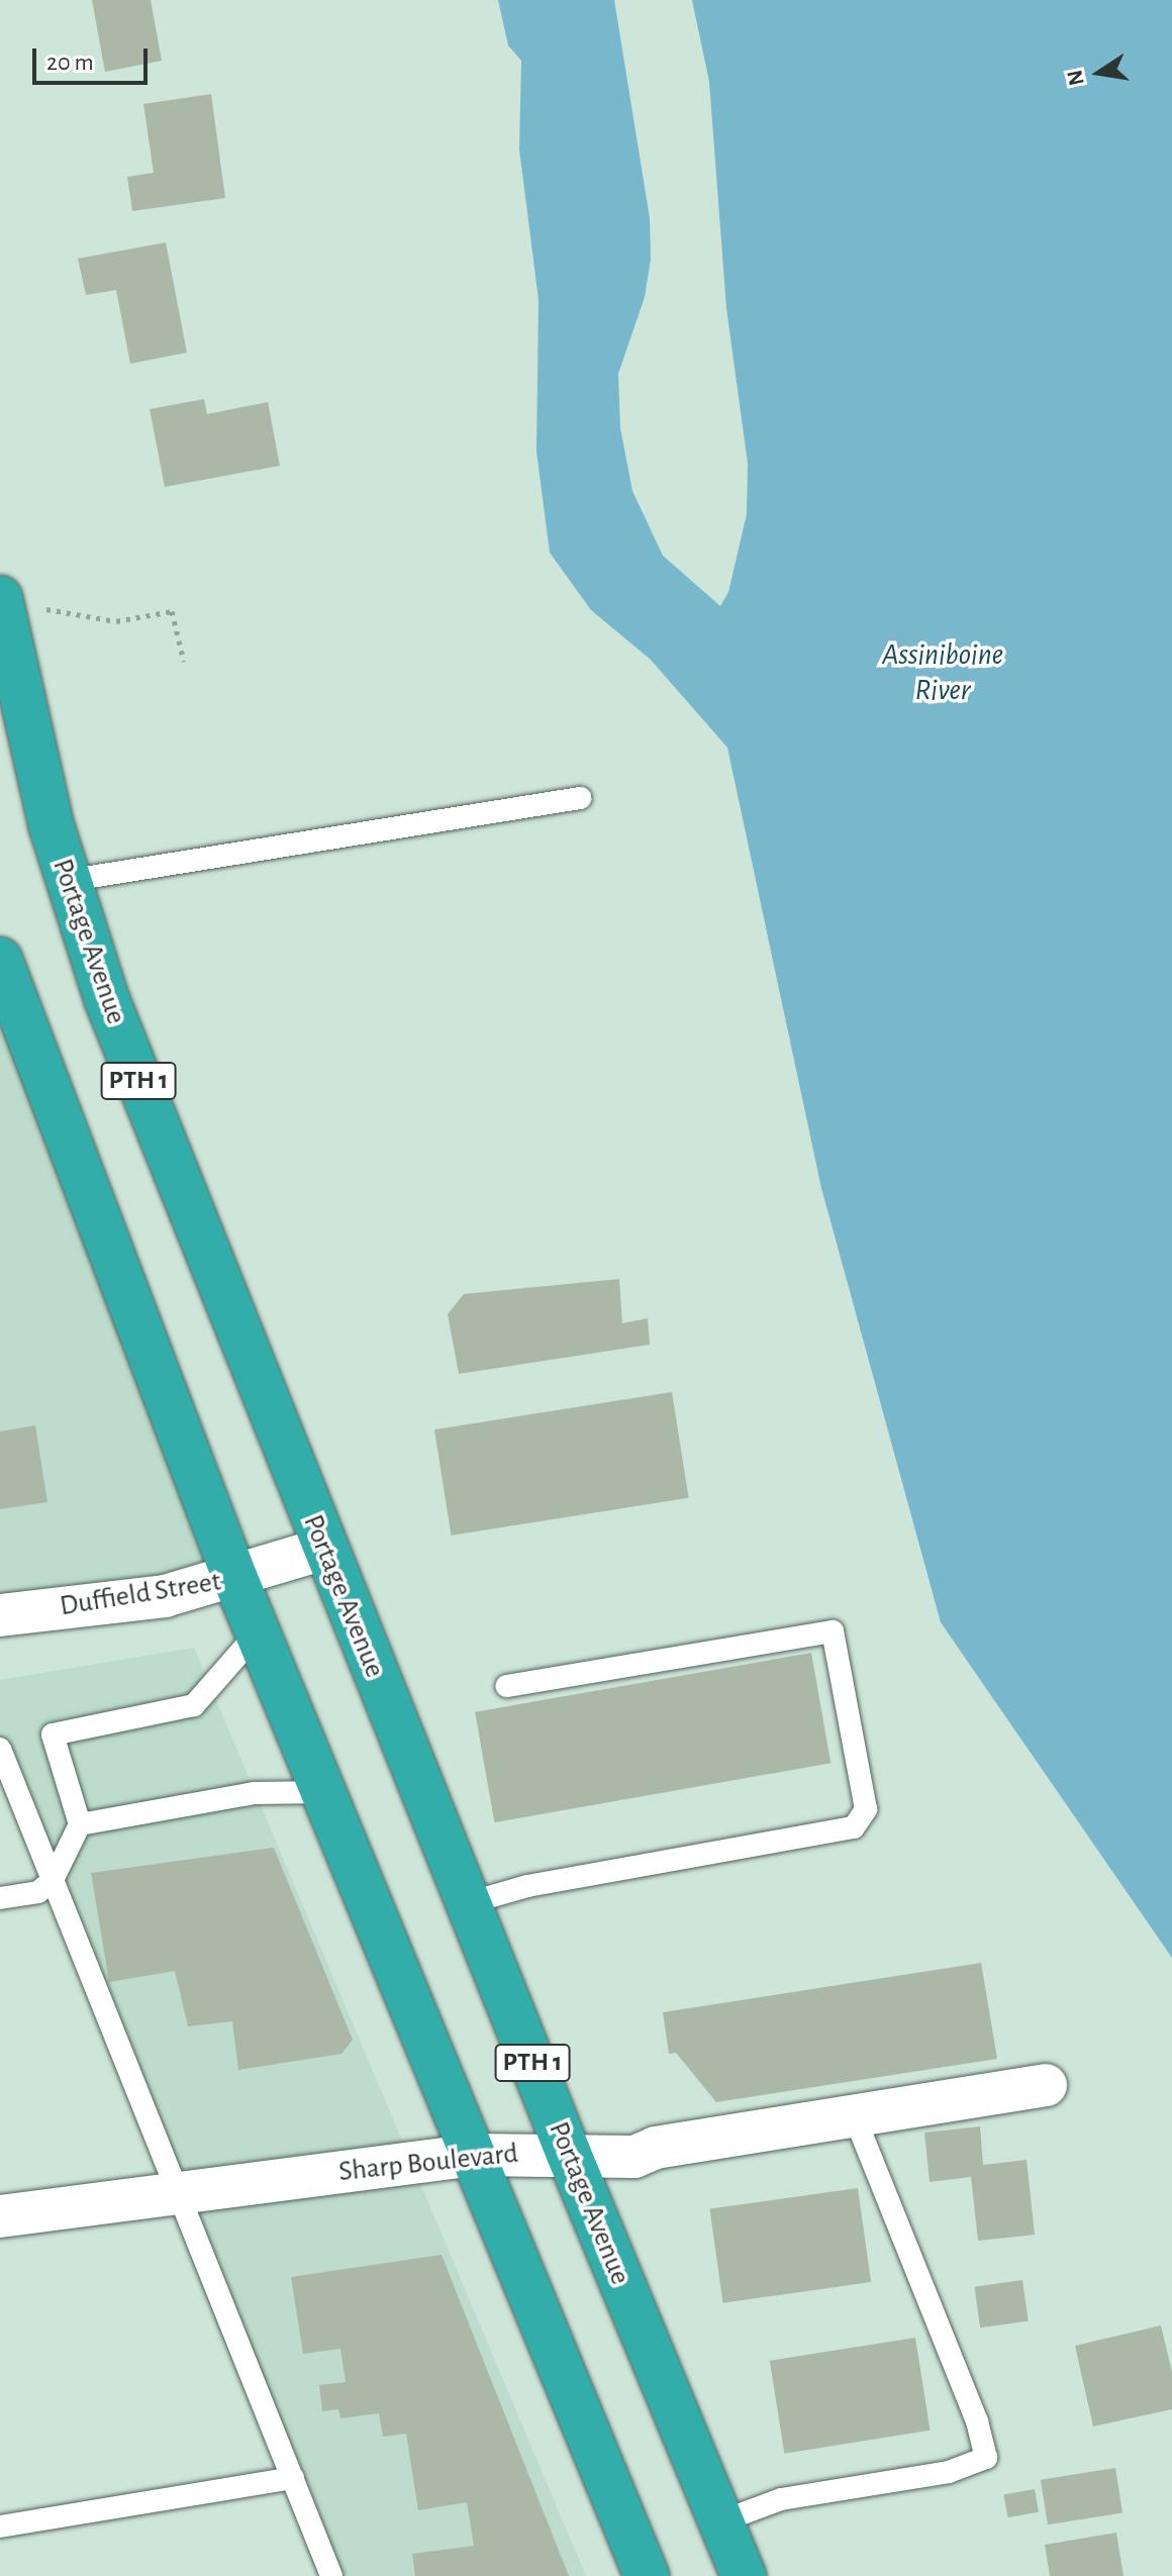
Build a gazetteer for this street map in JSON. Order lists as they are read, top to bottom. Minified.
{"streets":{"highway":["Portage Avenue","PTH 1"],"street":["Duffield Street","Sharp Boulevard"]},"crossings":[["Portage Avenue","Duffield Street"],["Portage Avenue","Sharp Boulevard"]],"water":["Assiniboine River"],"scale_bar":"20 m","north":"left"}
